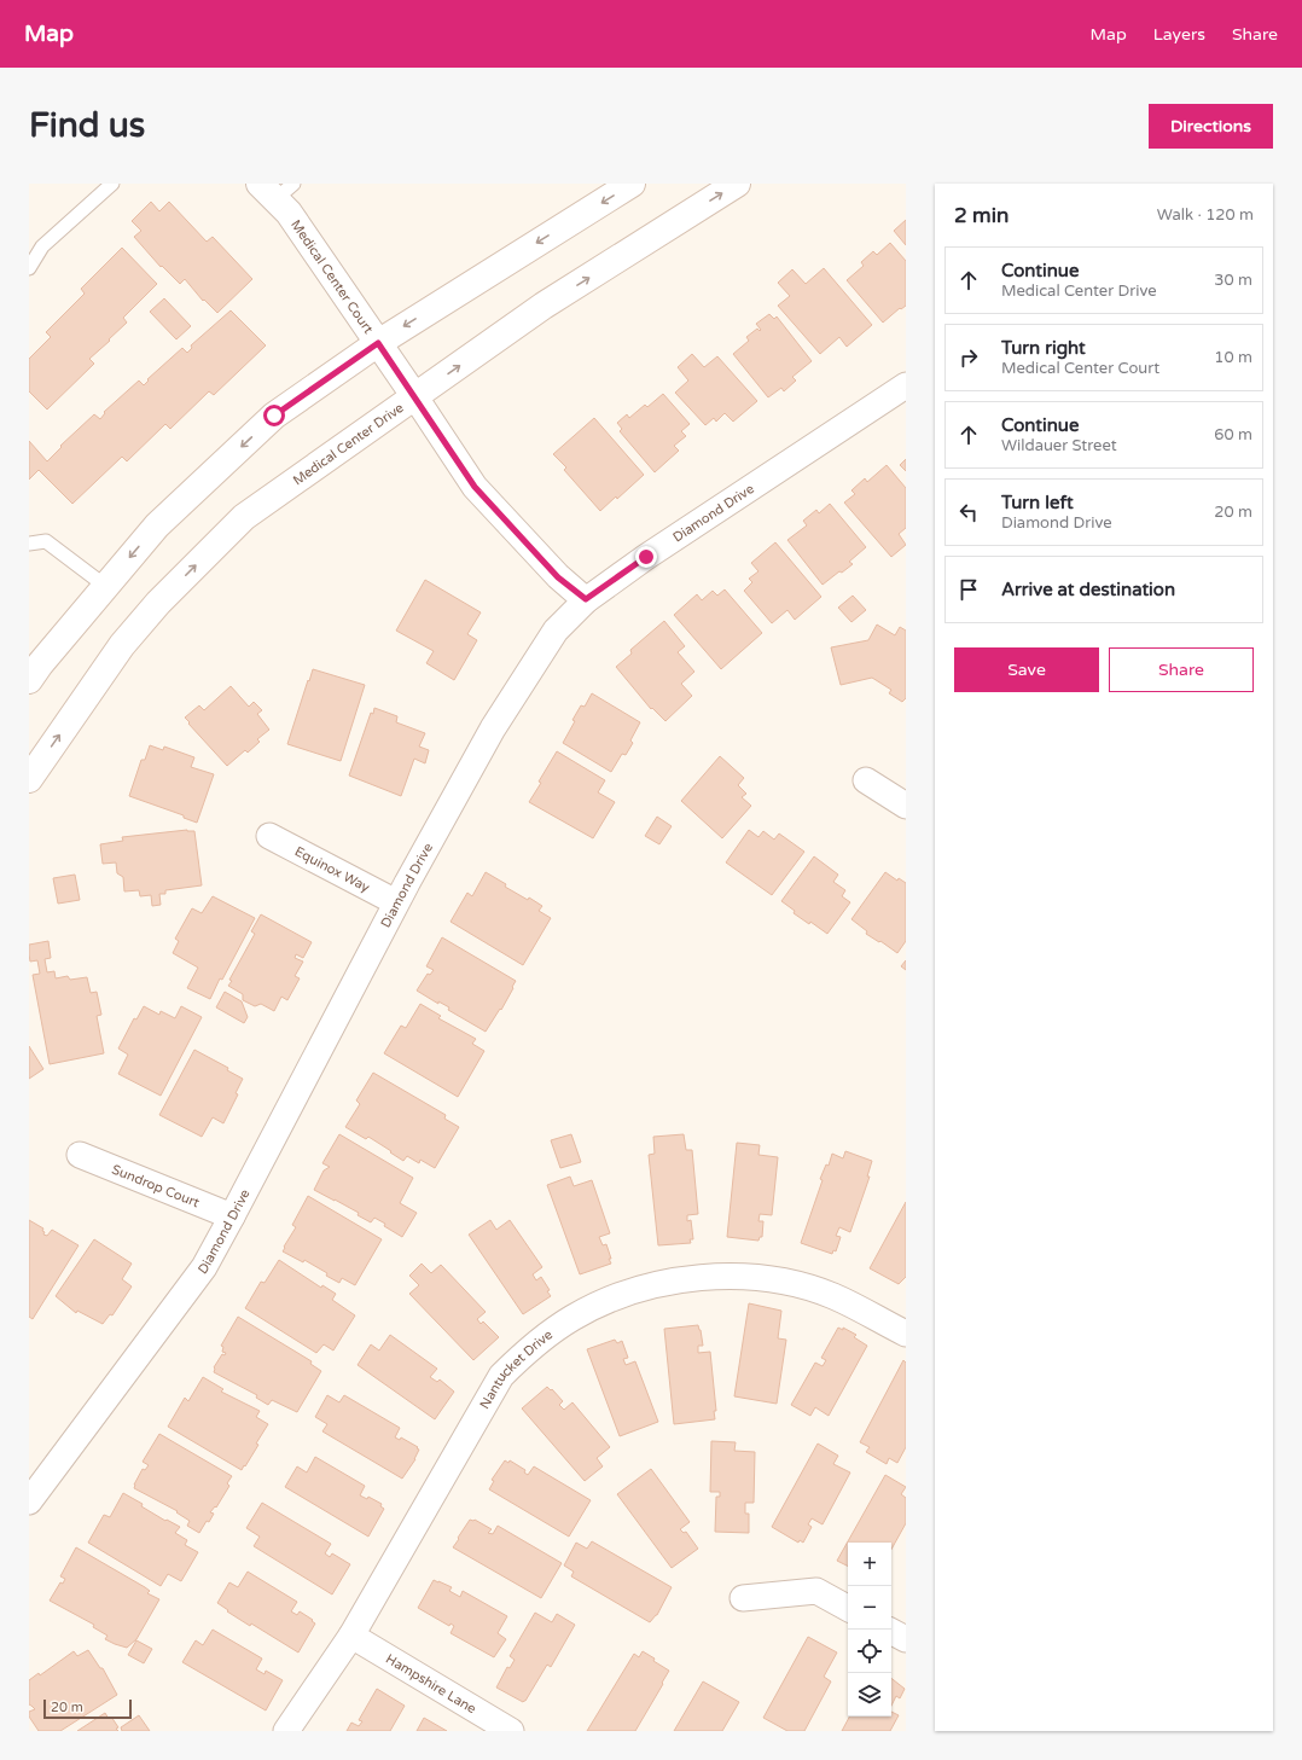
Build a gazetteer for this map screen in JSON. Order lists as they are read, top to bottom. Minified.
{"streets":{"main road":["Medical Center Court","Medical Center Drive"],"street":["Diamond Drive","Equinox Way","Sundrop Court","Nantucket Drive","Hampshire Lane"]},"crossings":[["Medical Center Court","Medical Center Drive"],["Diamond Drive","Equinox Way"],["Diamond Drive","Sundrop Court"],["Nantucket Drive","Hampshire Lane"]],"scale_bar":"20 m","page":{"header":"Map","nav":["Map","Layers","Share"],"buttons":["Directions",["Save","Share"]],"title":"Find us","heading":["2 min","Walk · 120 m"],"list":[["Continue","Medical Center Drive","30 m"],["Turn right","Medical Center Court","10 m"],["Continue","Wildauer Street","60 m"],["Turn left","Diamond Drive","20 m"],"Arrive at destination"],"map_buttons":["+","−"],"scale":"20 m"}}
